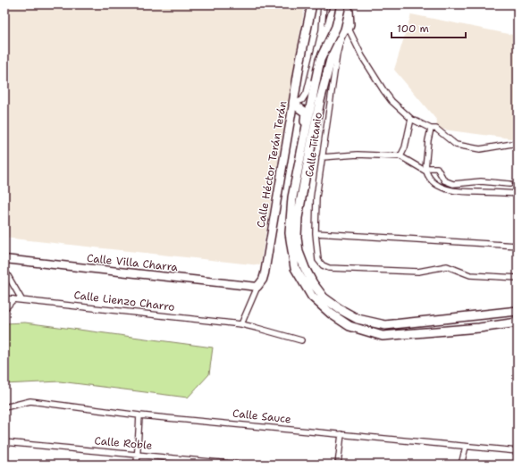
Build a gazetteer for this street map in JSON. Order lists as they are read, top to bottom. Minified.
{"streets":{"main road":["Calle Héctor Terán Terán"],"street":["Calle Titanio","Calle Villa Charra","Calle Lienzo Charro","Calle Sauce","Calle Roble"]},"crossings":[["Calle Héctor Terán Terán","Calle Villa Charra"],["Calle Héctor Terán Terán","Calle Lienzo Charro"]],"scale_bar":"100 m"}
